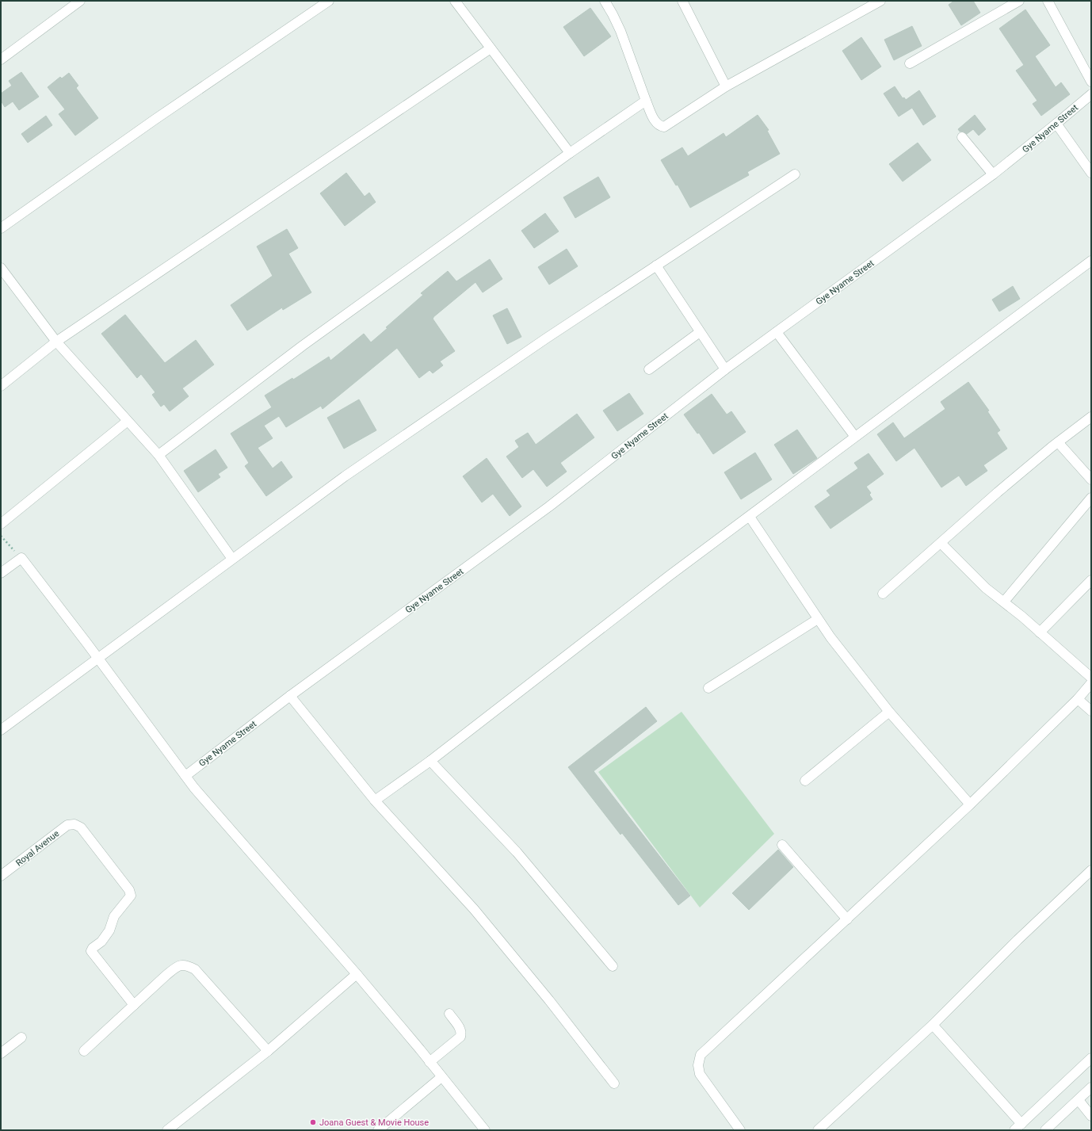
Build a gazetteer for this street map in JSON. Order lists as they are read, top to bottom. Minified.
{"streets":{"street":["Gye Nyame Street","Royal Avenue"]},"places":["Joana Guest & Movie House"]}
